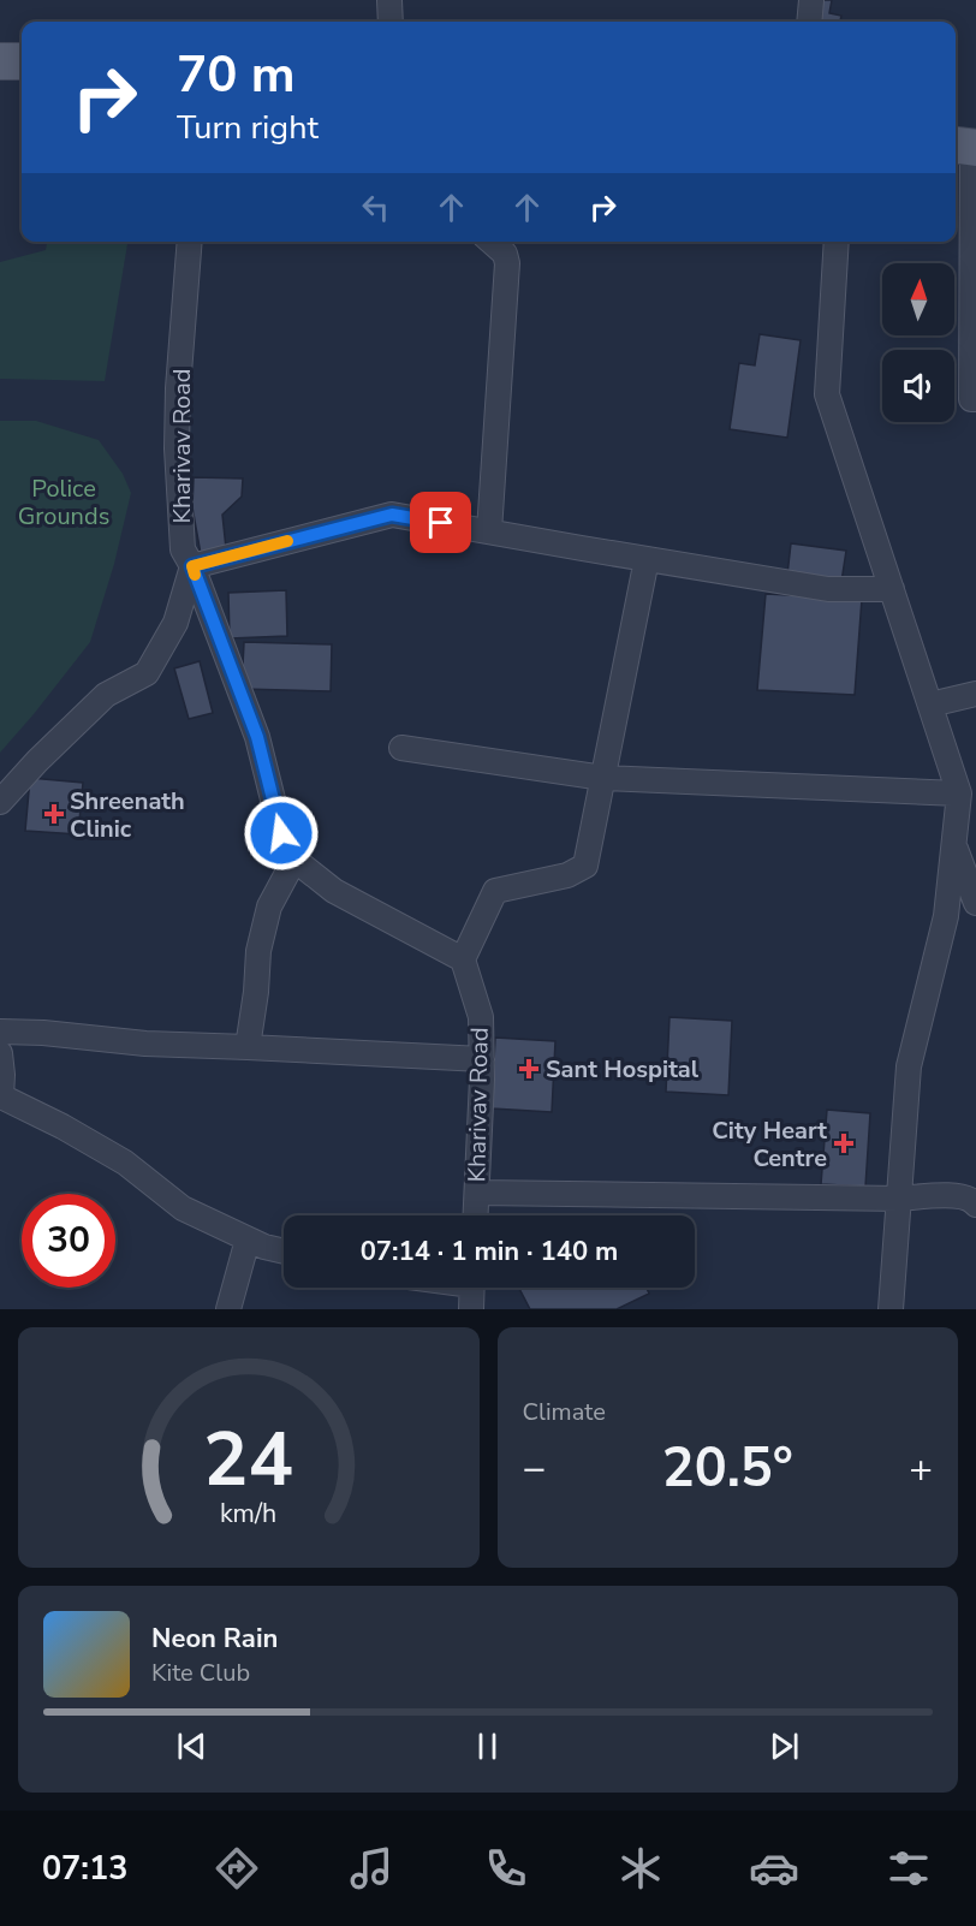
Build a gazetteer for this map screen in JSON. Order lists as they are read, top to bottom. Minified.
{"streets":{"street":["Kharivav Road"]},"parks":["Police Grounds"],"places":{"health":["Shreenath Clinic","Sant Hospital","City Heart Centre"]},"north":"top","page":{"turn":["70 m","Turn right"],"limit":"30","trip":"07:14 · 1 min · 140 m","tile":"Climate","heat":["−","20.5°","+"],"song":["Neon Rain","Kite Club"],"tabs":"07:13","gauge":["24","km/h"]}}
